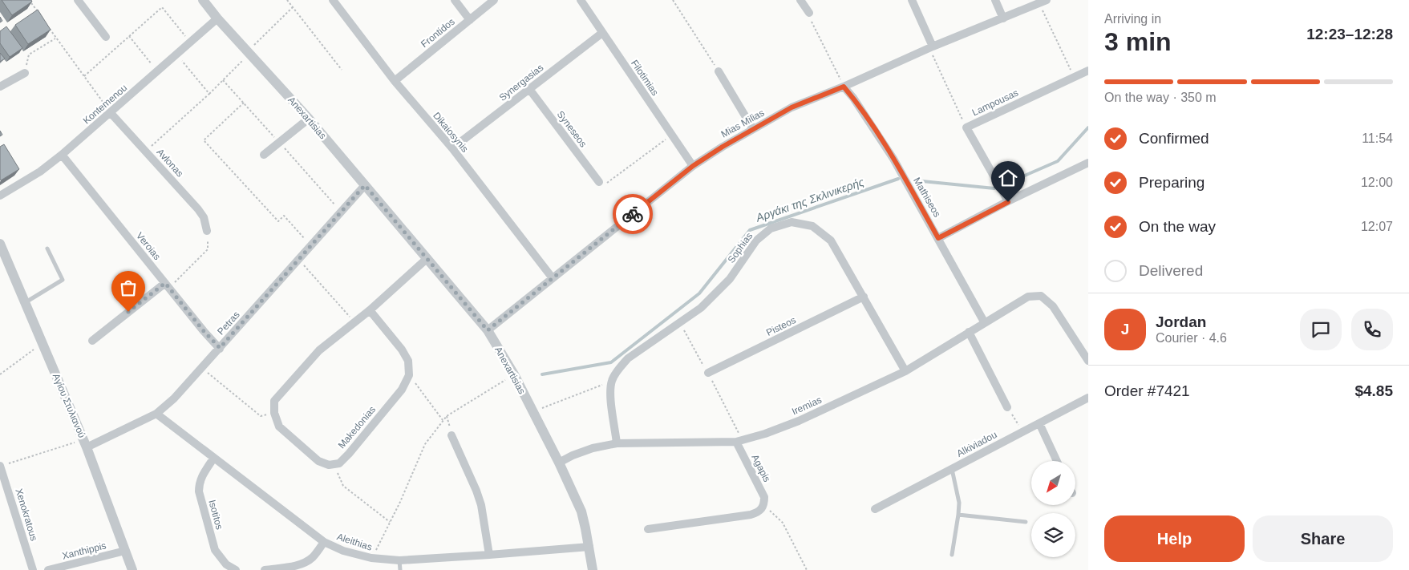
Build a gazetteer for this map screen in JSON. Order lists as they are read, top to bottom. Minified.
{"streets":{"street":["Frontidos","Filotimias","Synergasias","Lampousas","Kontemenou","Anexartisias","Mias Milias","Syneseos","Dikaiosynis","Avlonas","Mathiseos","Veroias","Sophias","Petras","Pisteos","Αγίου Στυλιανού","Iremias","Makedonias","Alkiviadou","Agapis","Xenokratous","Isotitos","Aleithias","Xanthippis"]},"crossings":[["Frontidos","Dikaiosynis"],["Filotimias","Synergasias"],["Filotimias","Mias Milias"],["Synergasias","Syneseos"],["Synergasias","Dikaiosynis"],["Kontemenou","Anexartisias"],["Kontemenou","Avlonas"],["Kontemenou","Veroias"],["Anexartisias","Mias Milias"],["Anexartisias","Petras"],["Anexartisias","Iremias"],["Anexartisias","Aleithias"],["Mias Milias","Dikaiosynis"],["Mias Milias","Mathiseos"],["Mathiseos","Iremias"],["Veroias","Petras"],["Sophias","Pisteos"],["Sophias","Iremias"],["Petras","Αγίου Στυλιανού"],["Petras","Aleithias"],["Αγίου Στυλιανού","Xanthippis"],["Iremias","Agapis"],["Isotitos","Aleithias"]],"water":["Αργάκι της Σκλινικερής"],"north":"bottom left","page":{"heading":["3 min","Arriving in","12:23–12:28"],"panel":["Jordan","Courier · 4.6","Order #7421","$4.85"],"bar":"On the way · 350 m","list":[["Confirmed","11:54"],["Preparing","12:00"],["On the way","12:07"],"Delivered"],"round":"J","buttons":["Help","Share"]}}
